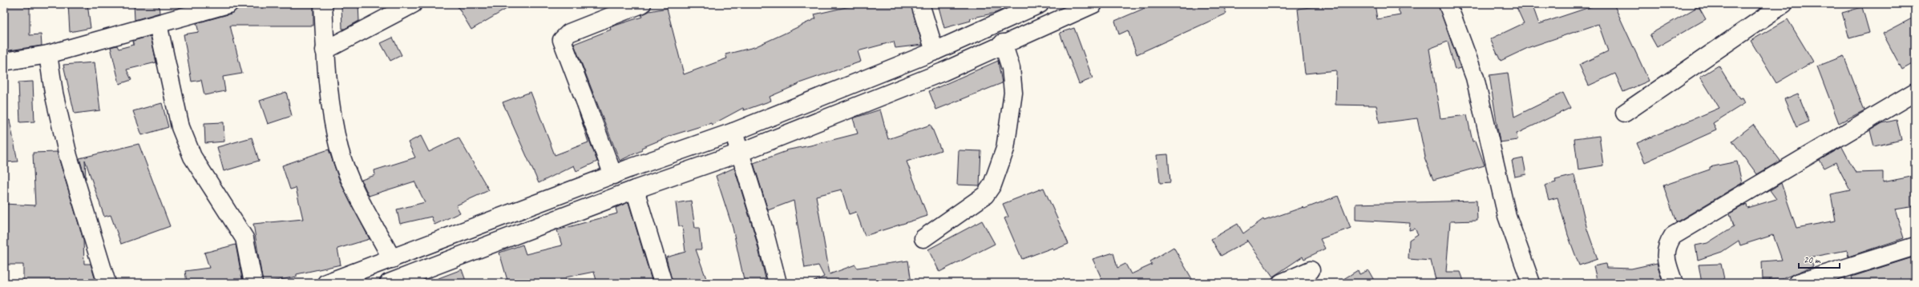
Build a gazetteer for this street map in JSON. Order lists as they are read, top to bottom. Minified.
{"scale_bar":"20 m"}
